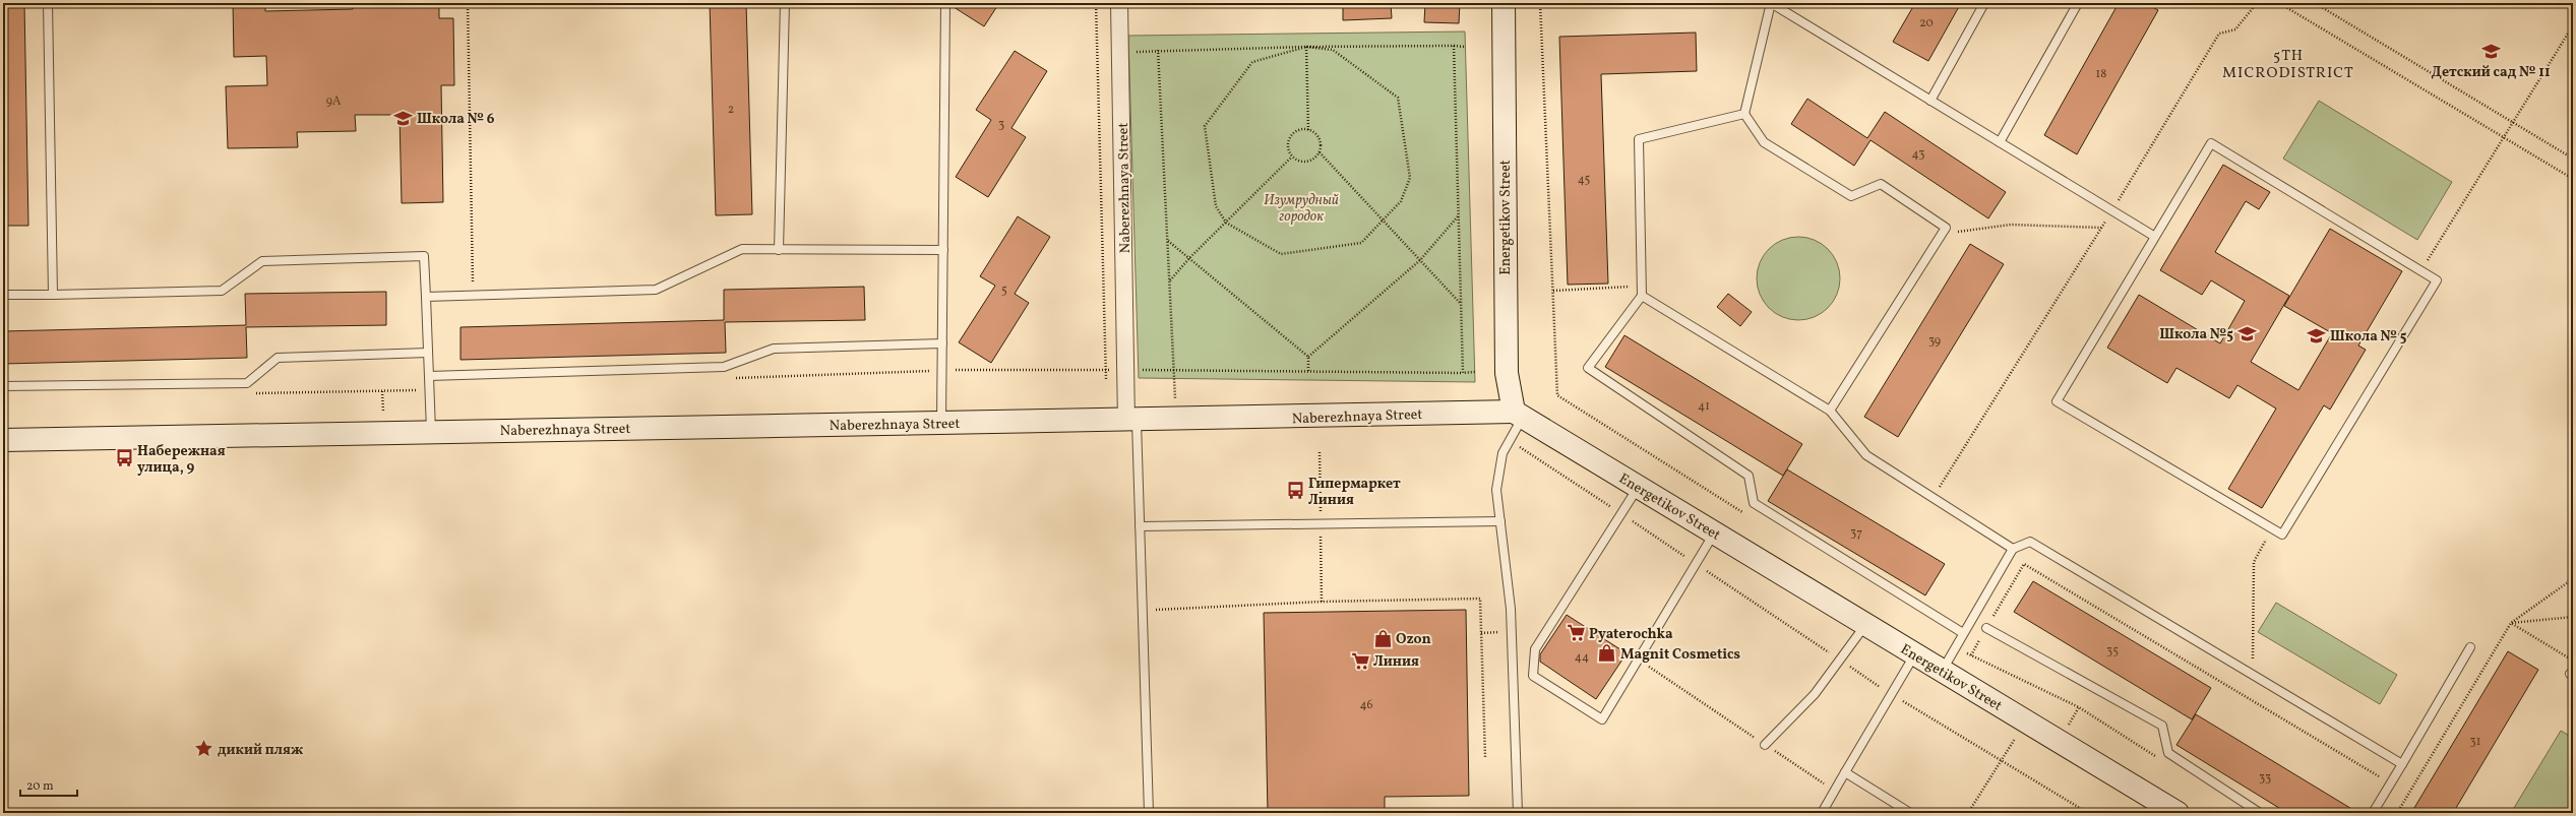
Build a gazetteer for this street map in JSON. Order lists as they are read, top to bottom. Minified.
{"streets":{"main road":["Naberezhnaya Street","Energetikov Street"]},"crossings":[["Naberezhnaya Street","Energetikov Street"]],"districts":["5TH MICRODISTRICT"],"parks":["Изумрудный городок"],"places":{"school or university":["Детский сад № 11","Школа № 6","Школа №5","Школа № 5"],"bus stop":["Набережная улица, 9","Гипермаркет Линия"],"supermarket":["Pyaterochka","Линия"],"shop":["Ozon","Magnit Cosmetics"],"place":["дикий пляж"]},"house_numbers":["20","18","9А","2","3","43","45","5","39","41","37","35","44","46","31","33"],"scale_bar":"20 m"}
